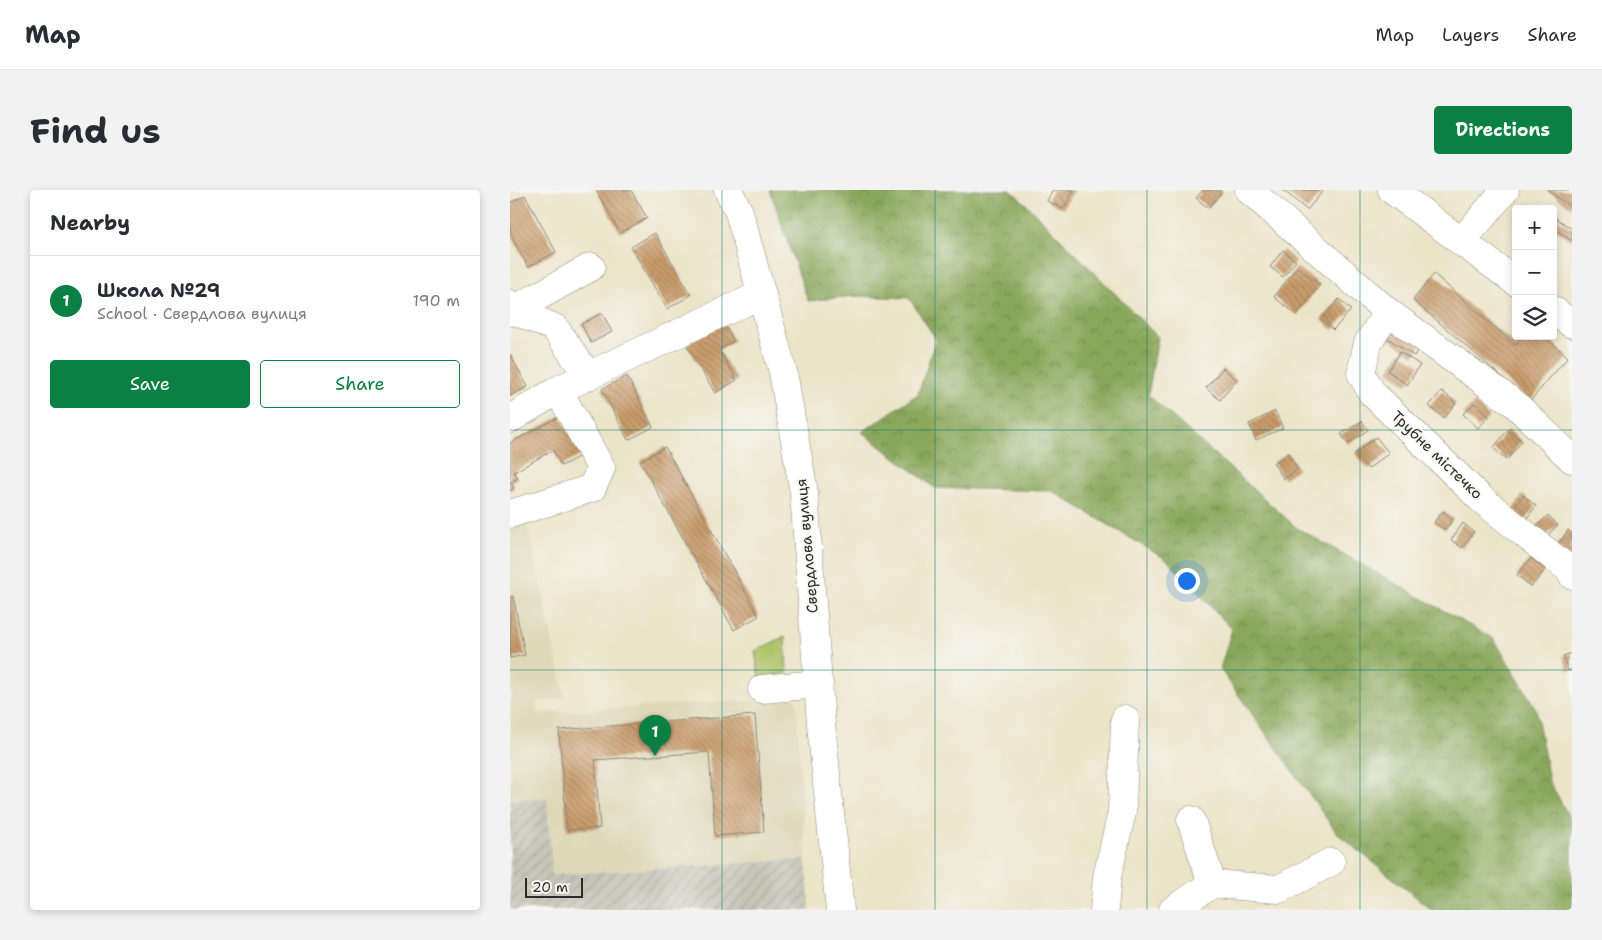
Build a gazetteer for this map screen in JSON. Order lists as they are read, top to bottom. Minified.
{"streets":{"street":["Трубне містечко","Свердлова вулиця"]},"scale_bar":"20 m","page":{"header":"Map","nav":["Map","Layers","Share"],"buttons":["Directions",["Save","Share"]],"title":"Find us","heading":"Nearby","map_buttons":["+","−"],"list":[{"mark":"1","name":"Школа №29","note":"School · Свердлова вулиця","value":"190 m"}],"pins":"1","scale":"20 m"}}
